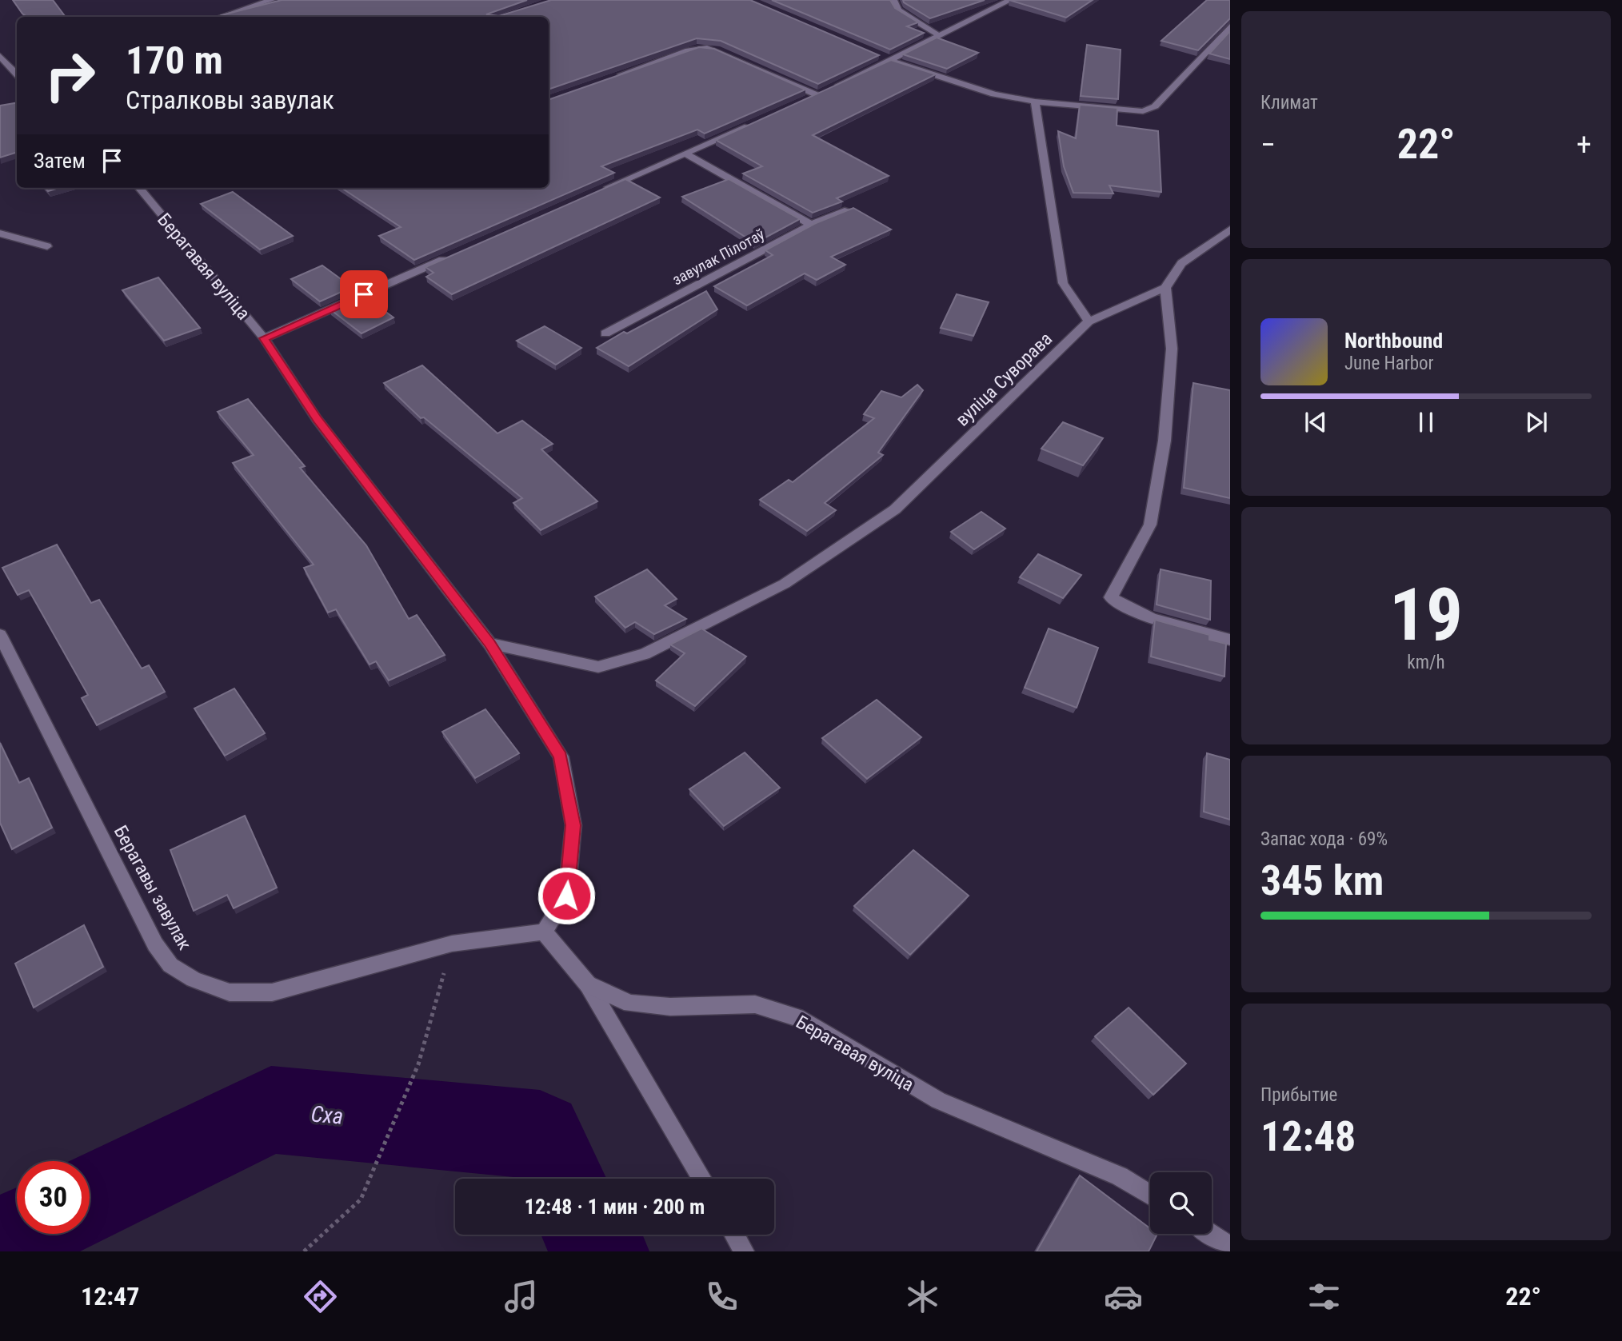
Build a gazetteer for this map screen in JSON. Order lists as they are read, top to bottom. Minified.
{"streets":{"street":["завулак Пілотаў","Берагавая вуліца","вуліца Суворава","Берагавы завулак"]},"crossings":[["Берагавая вуліца","вуліца Суворава"],["Берагавая вуліца","Берагавы завулак"]],"water":["Сха"],"page":{"tile":["Климат",["19","km/h"],["Запас хода · 69%","345 km"],["Прибытие","12:48"]],"turn":["170 m","Стралковы завулак"],"heat":["−","22°","+"],"then":"Затем","song":["Northbound","June Harbor"],"limit":"30","trip":"12:48 · 1 мин · 200 m","tabs":["12:47","22°"]}}
